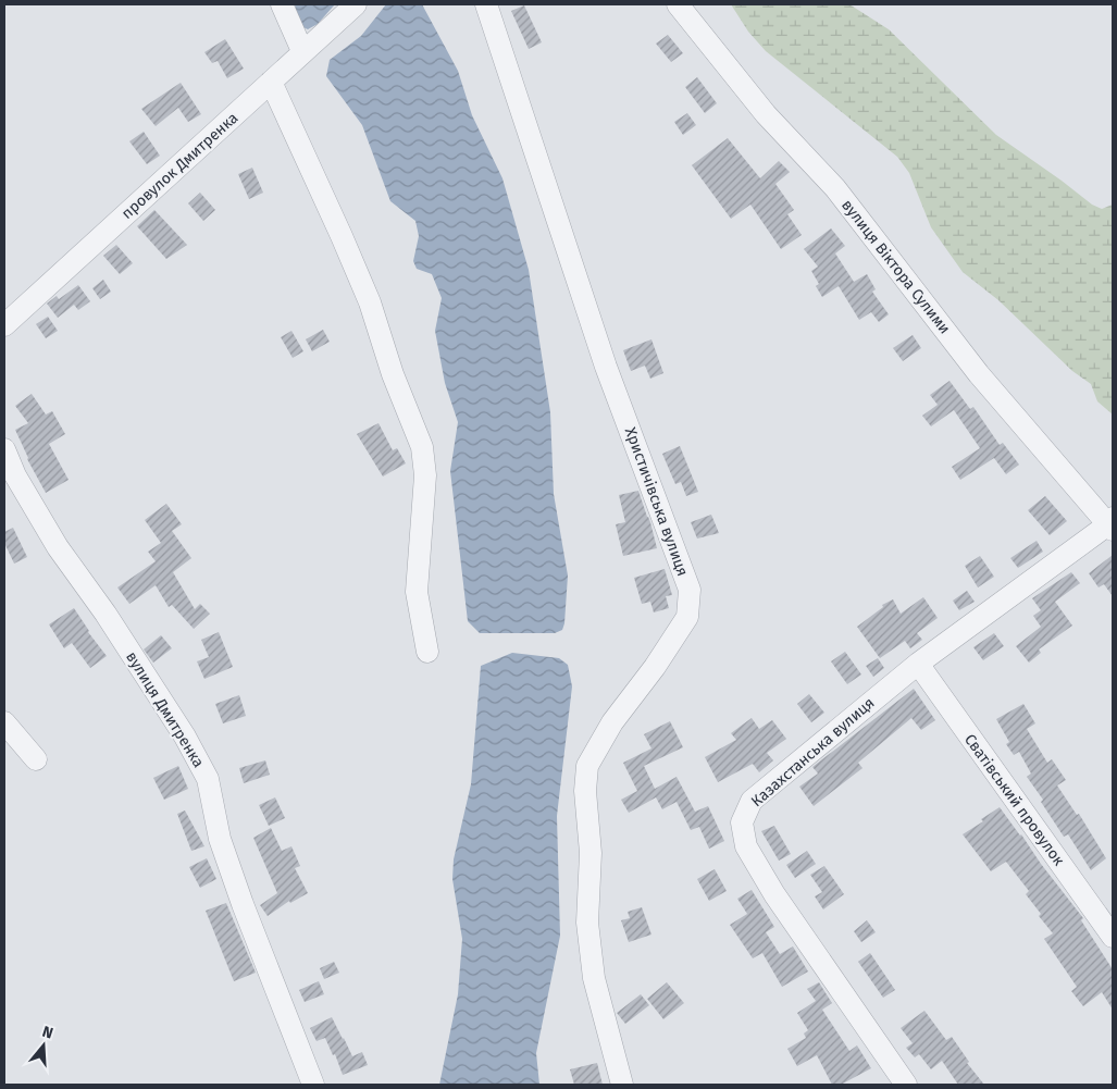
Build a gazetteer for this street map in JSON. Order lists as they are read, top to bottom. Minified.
{"streets":{"street":["провулок Дмитренка","вулиця Віктора Сулими","Христичівська вулиця","вулиця Дмитренка","Казахстанська вулиця","Сватівський провулок"]},"crossings":[["вулиця Віктора Сулими","Казахстанська вулиця"],["Казахстанська вулиця","Сватівський провулок"]],"north":"top"}
